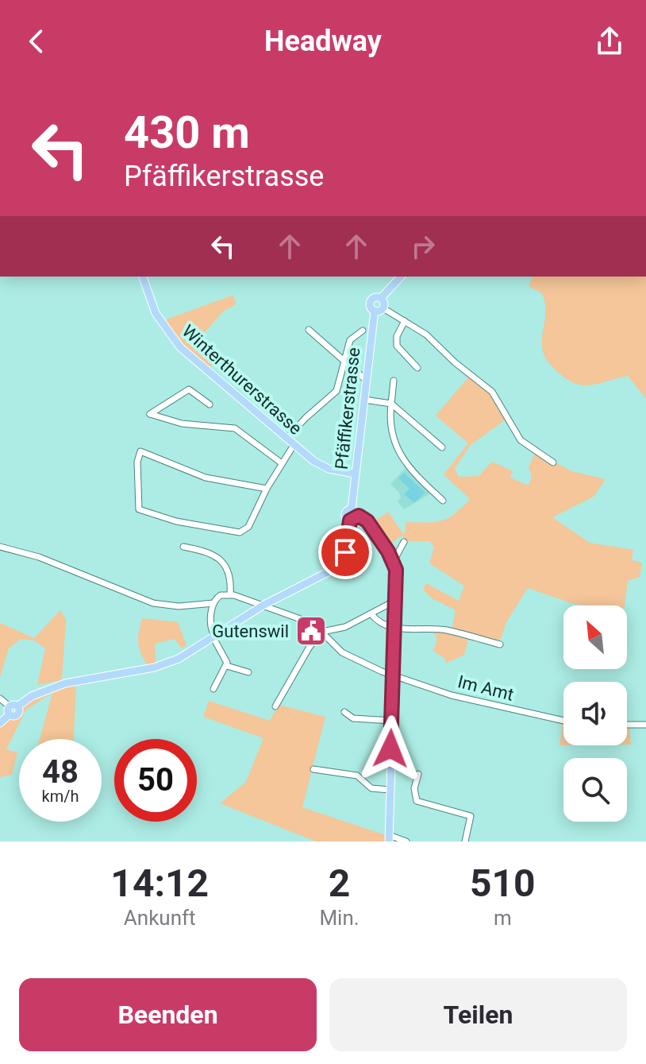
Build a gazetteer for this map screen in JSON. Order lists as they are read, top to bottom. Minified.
{"streets":{"main road":["Winterthurerstrasse","Pfäffikerstrasse"],"street":["Im Amt"]},"crossings":[["Winterthurerstrasse","Pfäffikerstrasse"],["Pfäffikerstrasse","Im Amt"]],"places":{"public building":["Gutenswil"]},"north":"top left","page":{"header":"Headway","turn":["430 m","Pfäffikerstrasse"],"speed":"48 km/h","limit":"50","eta":["14:12","Ankunft","2","Min.","510","m"],"buttons":["Beenden","Teilen"]}}
